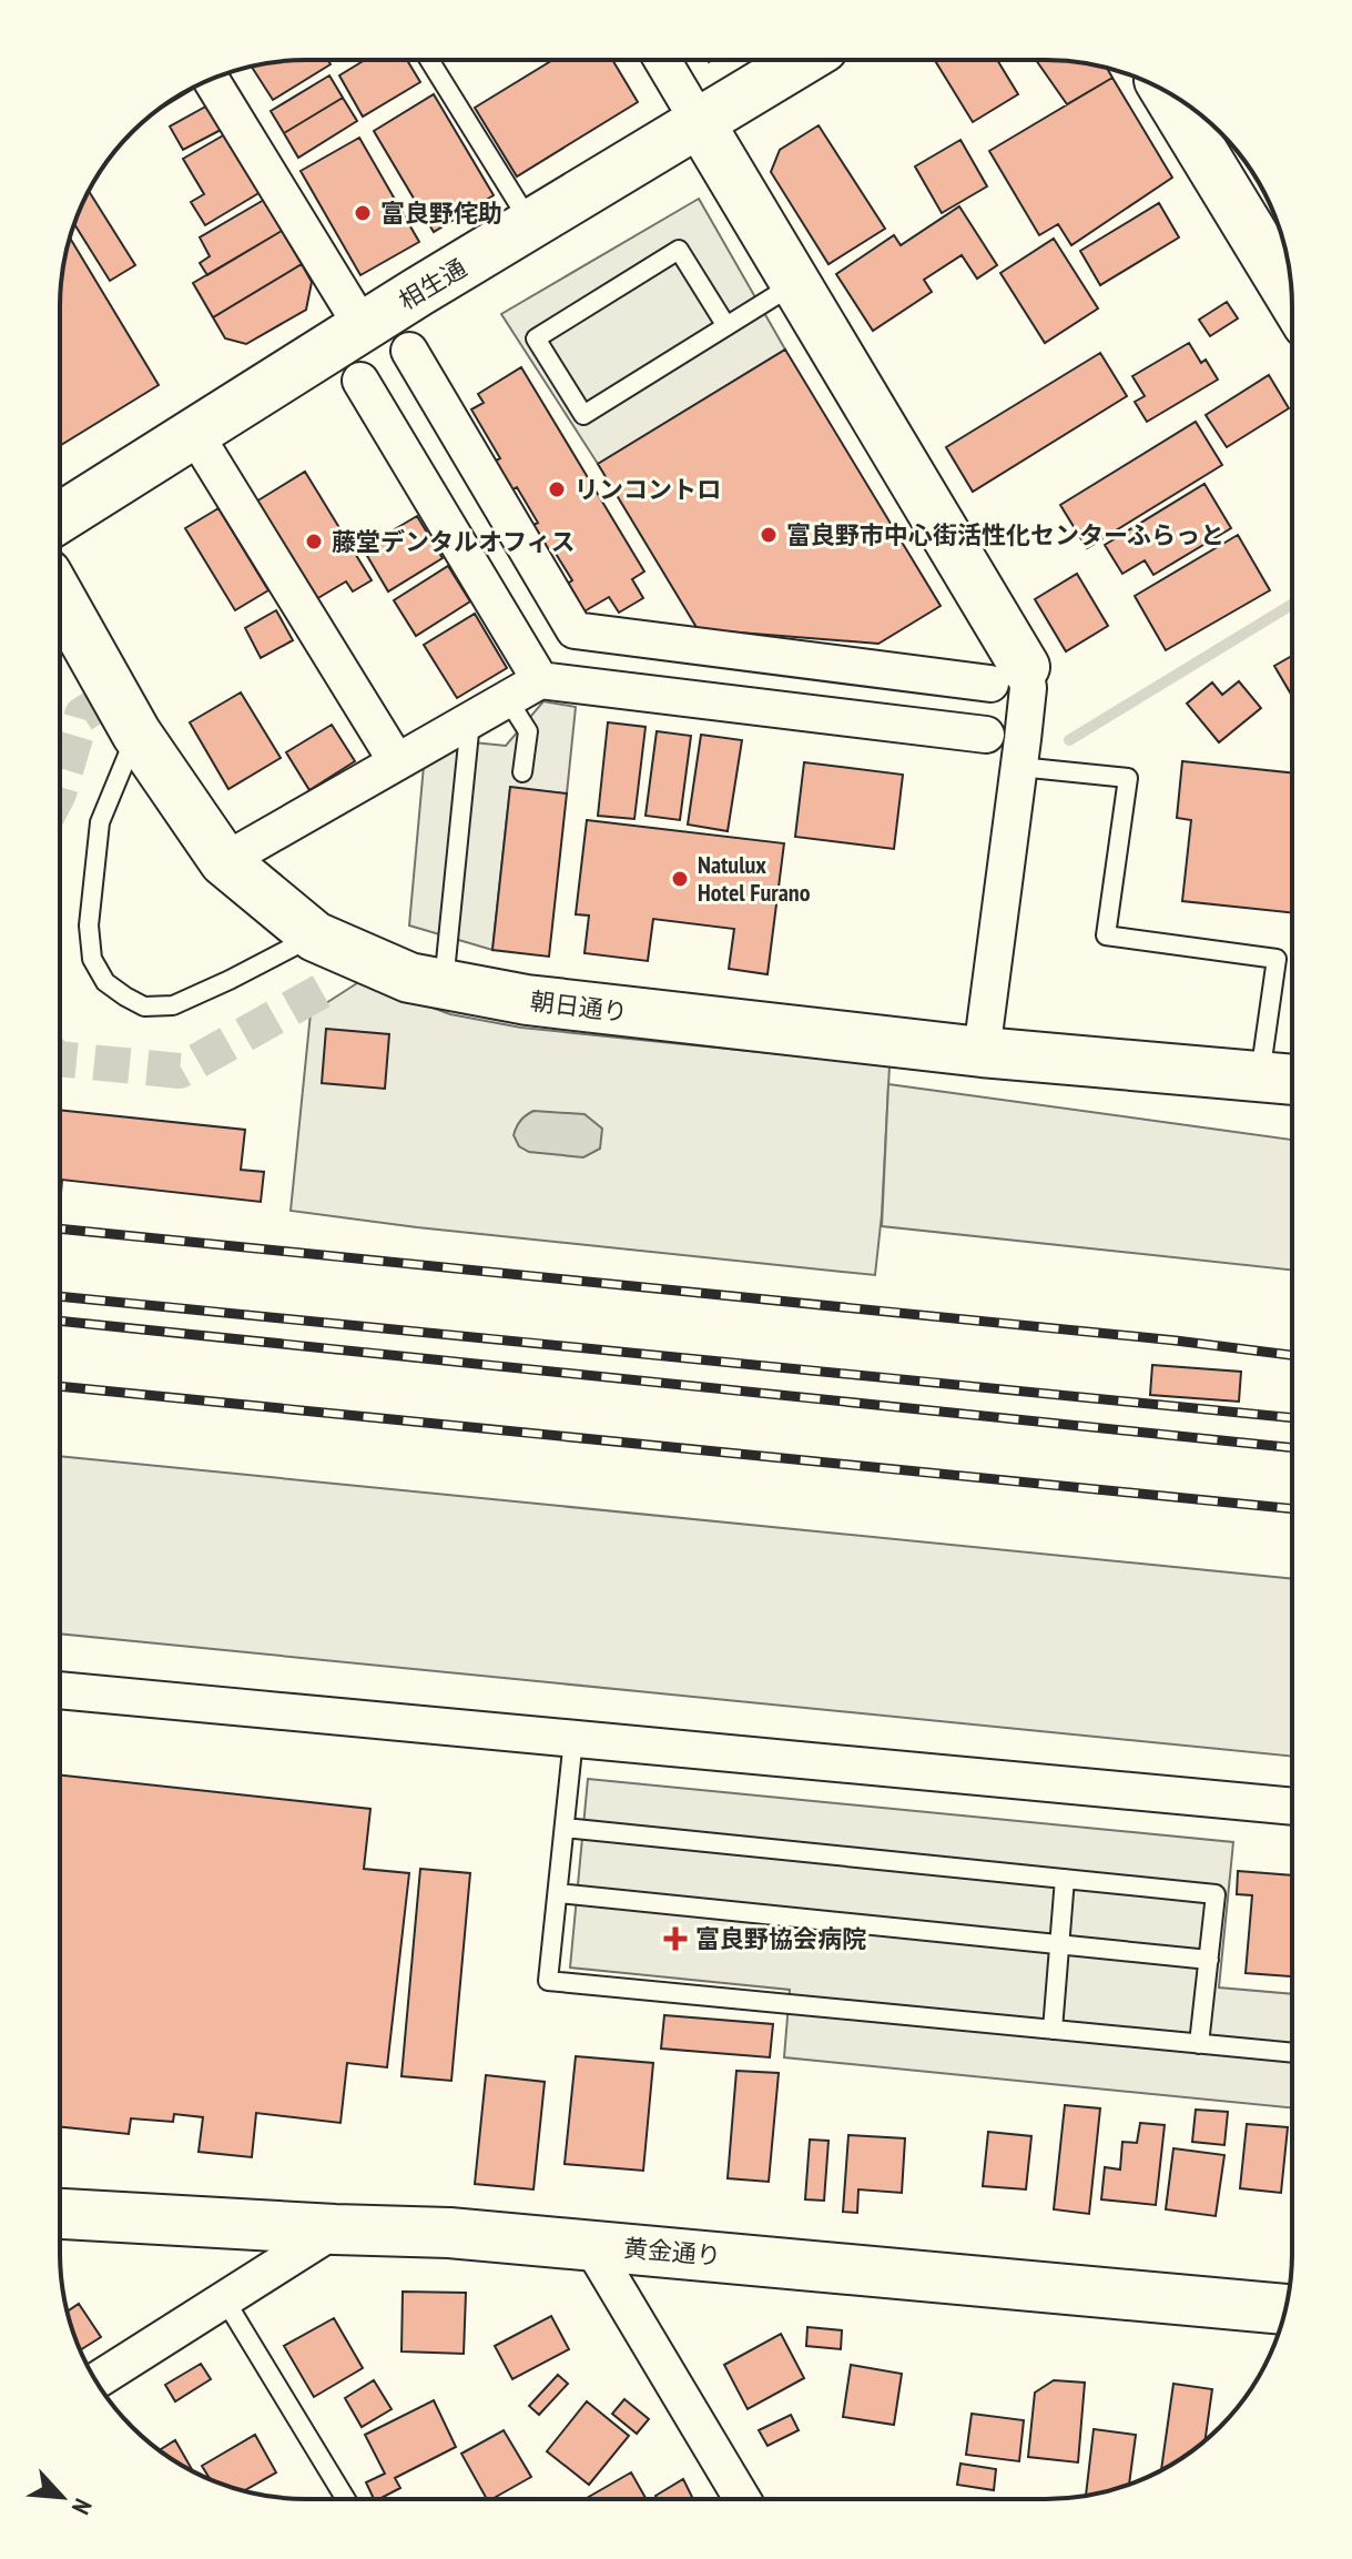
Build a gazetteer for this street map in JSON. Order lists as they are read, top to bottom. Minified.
{"streets":{"street":["相生通","朝日通り","黄金通り"]},"places":{"other":["富良野侘助","リンコントロ","富良野市中心街活性化センターふらっと","藤堂デンタルオフィス","Natulux Hotel Furano"],"health":["富良野協会病院"]},"north":"bottom right"}
